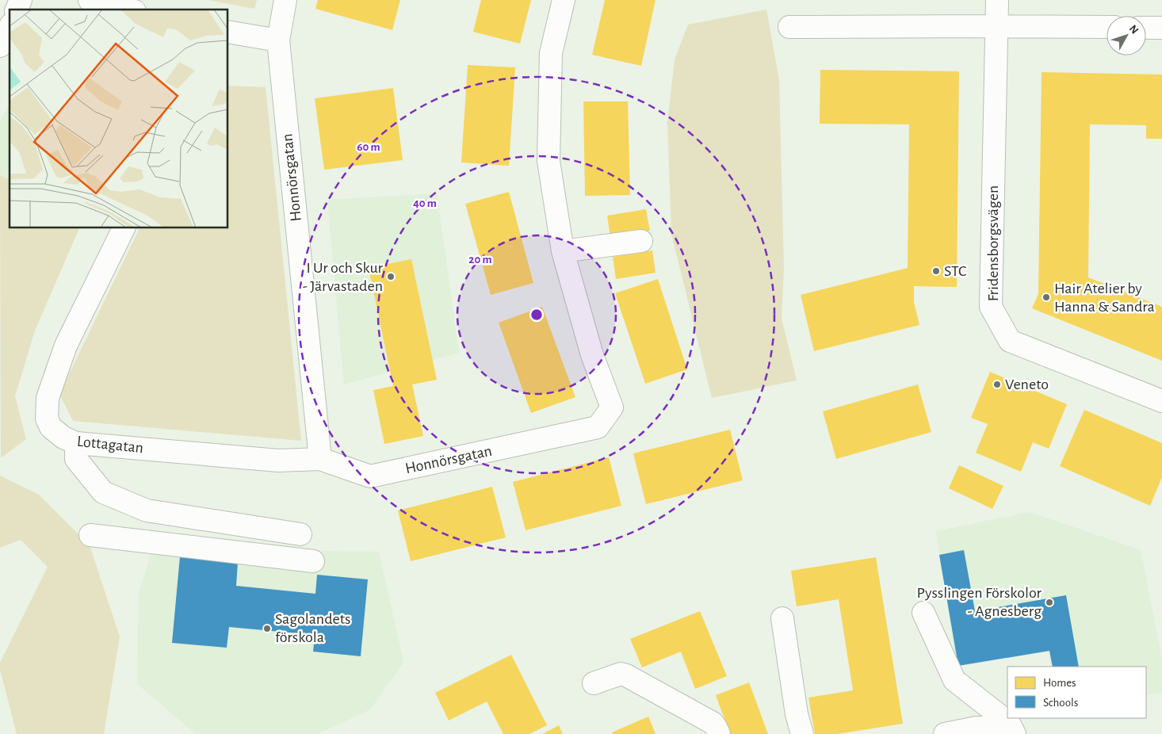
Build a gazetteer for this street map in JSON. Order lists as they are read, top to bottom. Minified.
{"streets":{"street":["Honnörsgatan","Fridensborgsvägen","Lottagatan"]},"crossings":[["Honnörsgatan","Lottagatan"]],"places":["STC","I Ur och Skur - Järvastaden","Hair Atelier by Hanna & Sandra","Veneto","Pysslingen Förskolor - Agnesberg","Sagolandets förskola"],"legend":["Homes","Schools"],"north":"top right","rings":["60 m","40 m","20 m"]}
